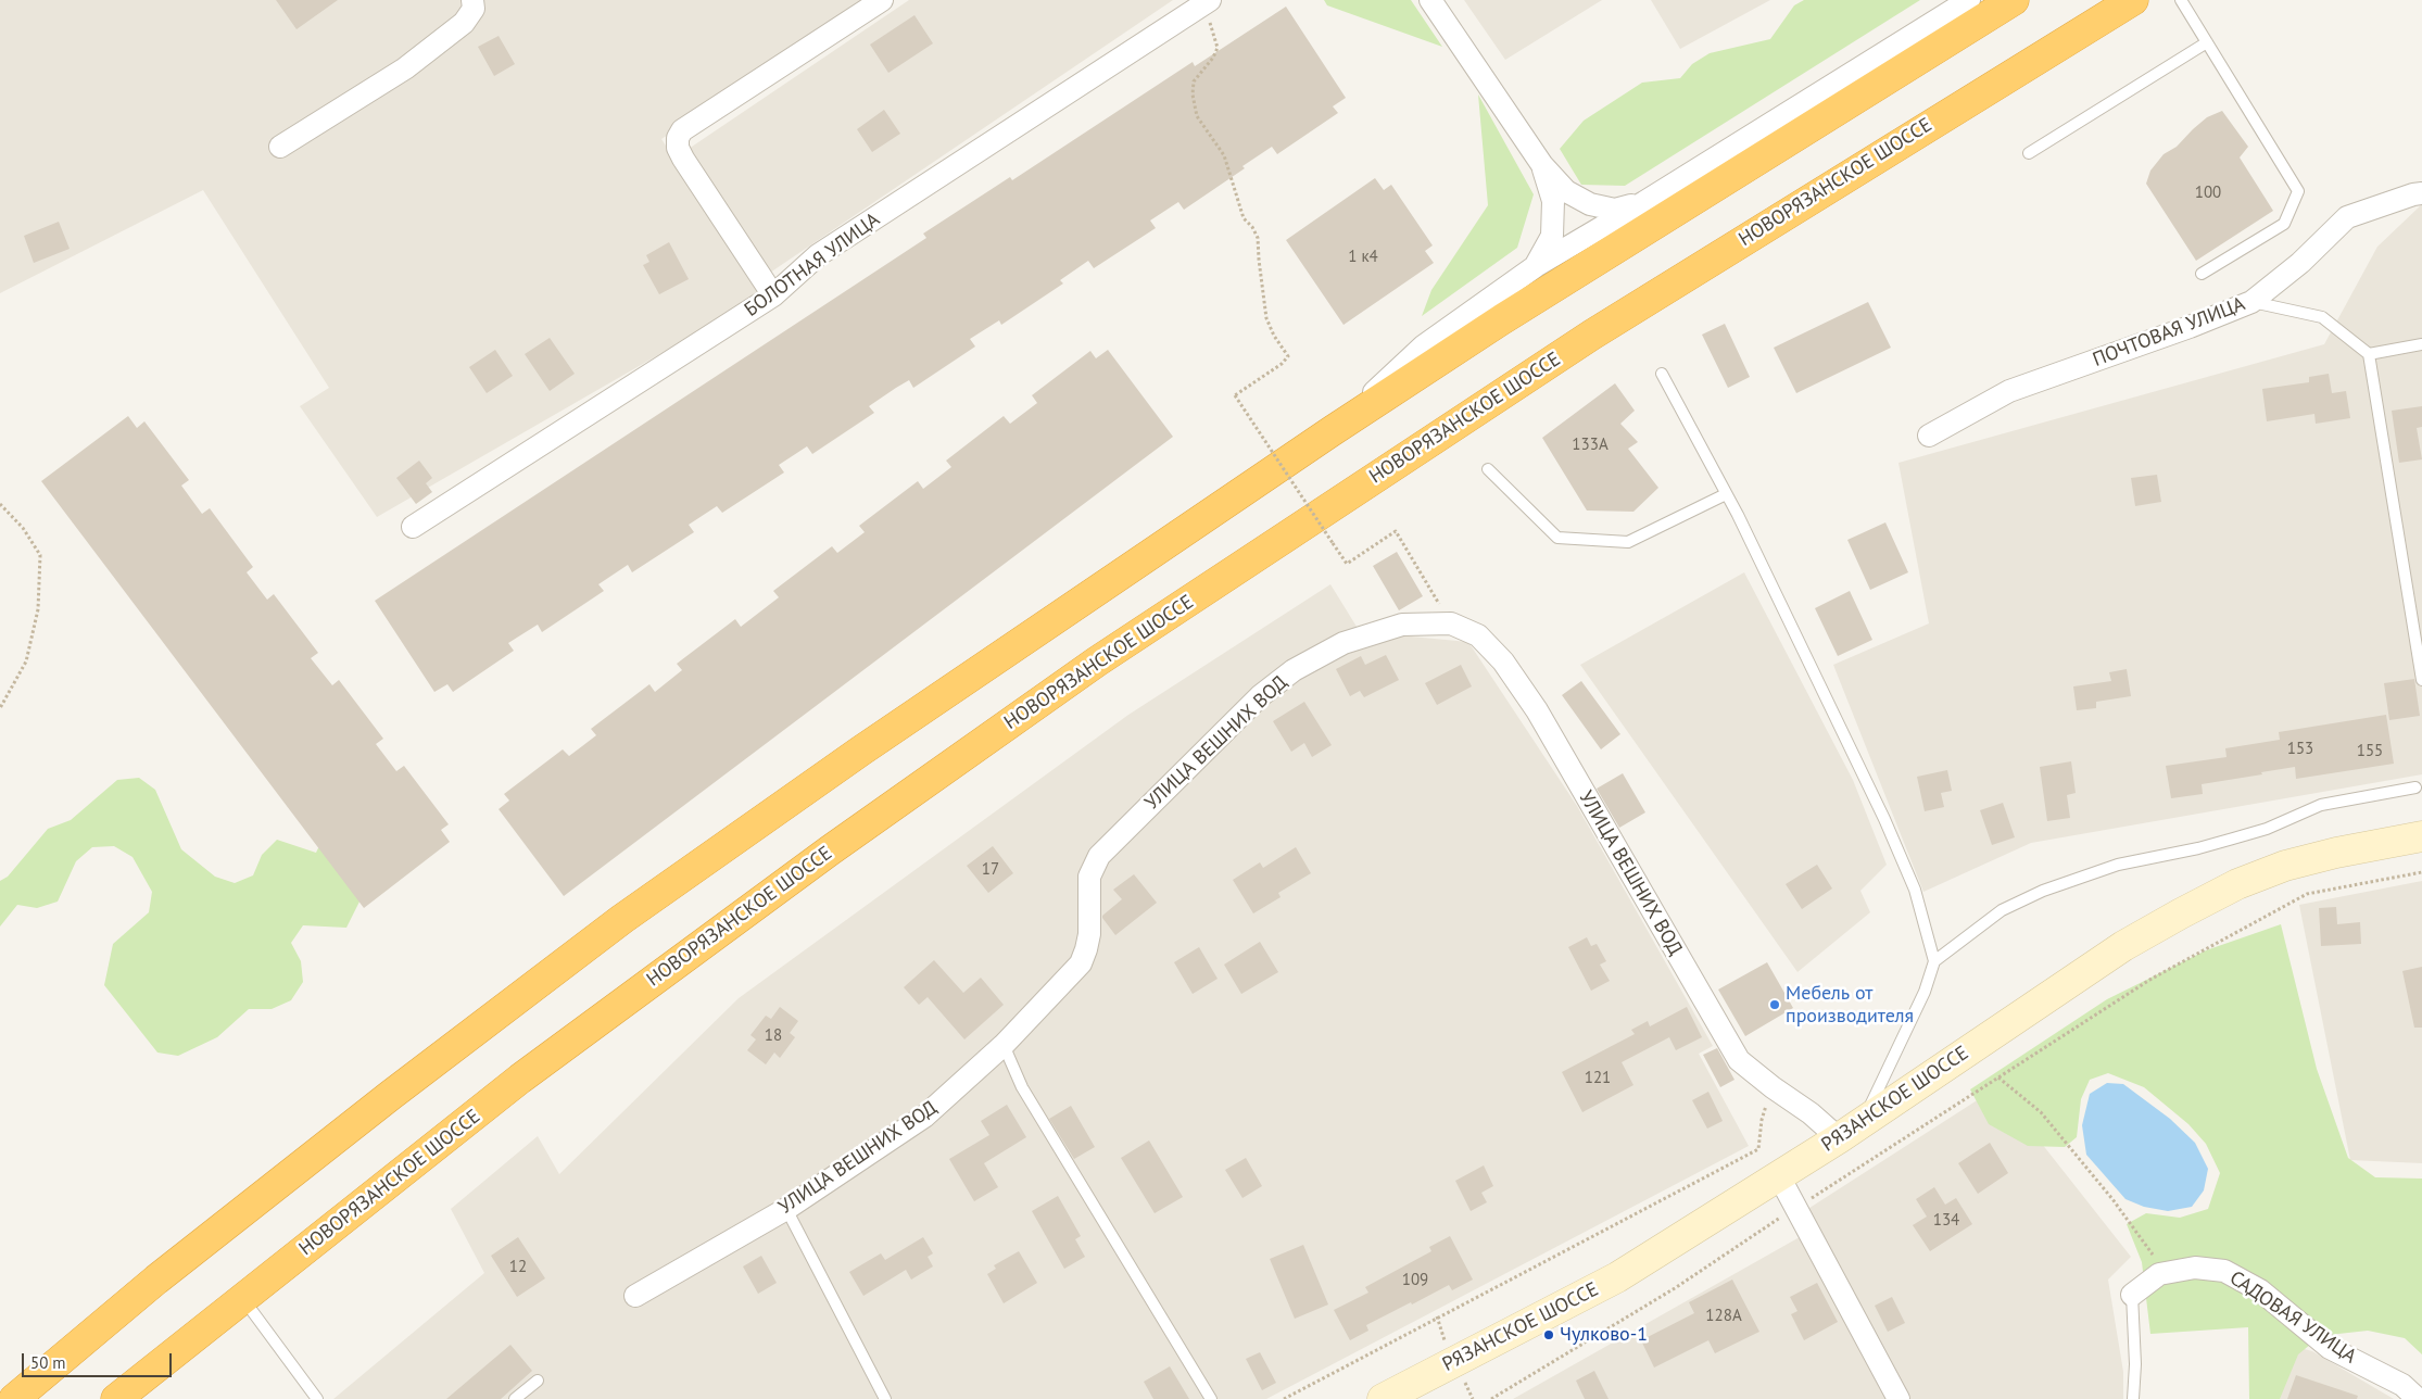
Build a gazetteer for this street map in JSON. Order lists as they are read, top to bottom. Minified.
{"streets":{"highway":["НОВОРЯЗАНСКОЕ ШОССЕ"],"main road":["РЯЗАНСКОЕ ШОССЕ"],"street":["БОЛОТНАЯ УЛИЦА","ПОЧТОВАЯ УЛИЦА","УЛИЦА ВЕШНИХ ВОД","САДОВАЯ УЛИЦА"]},"crossings":[["УЛИЦА ВЕШНИХ ВОД","РЯЗАНСКОЕ ШОССЕ"]],"places":["Мебель от производителя","Чулково-1"],"house_numbers":["100","1 к4","133А","153","155","17","18","121","134","12","109","128А"],"scale_bar":"50 m"}
